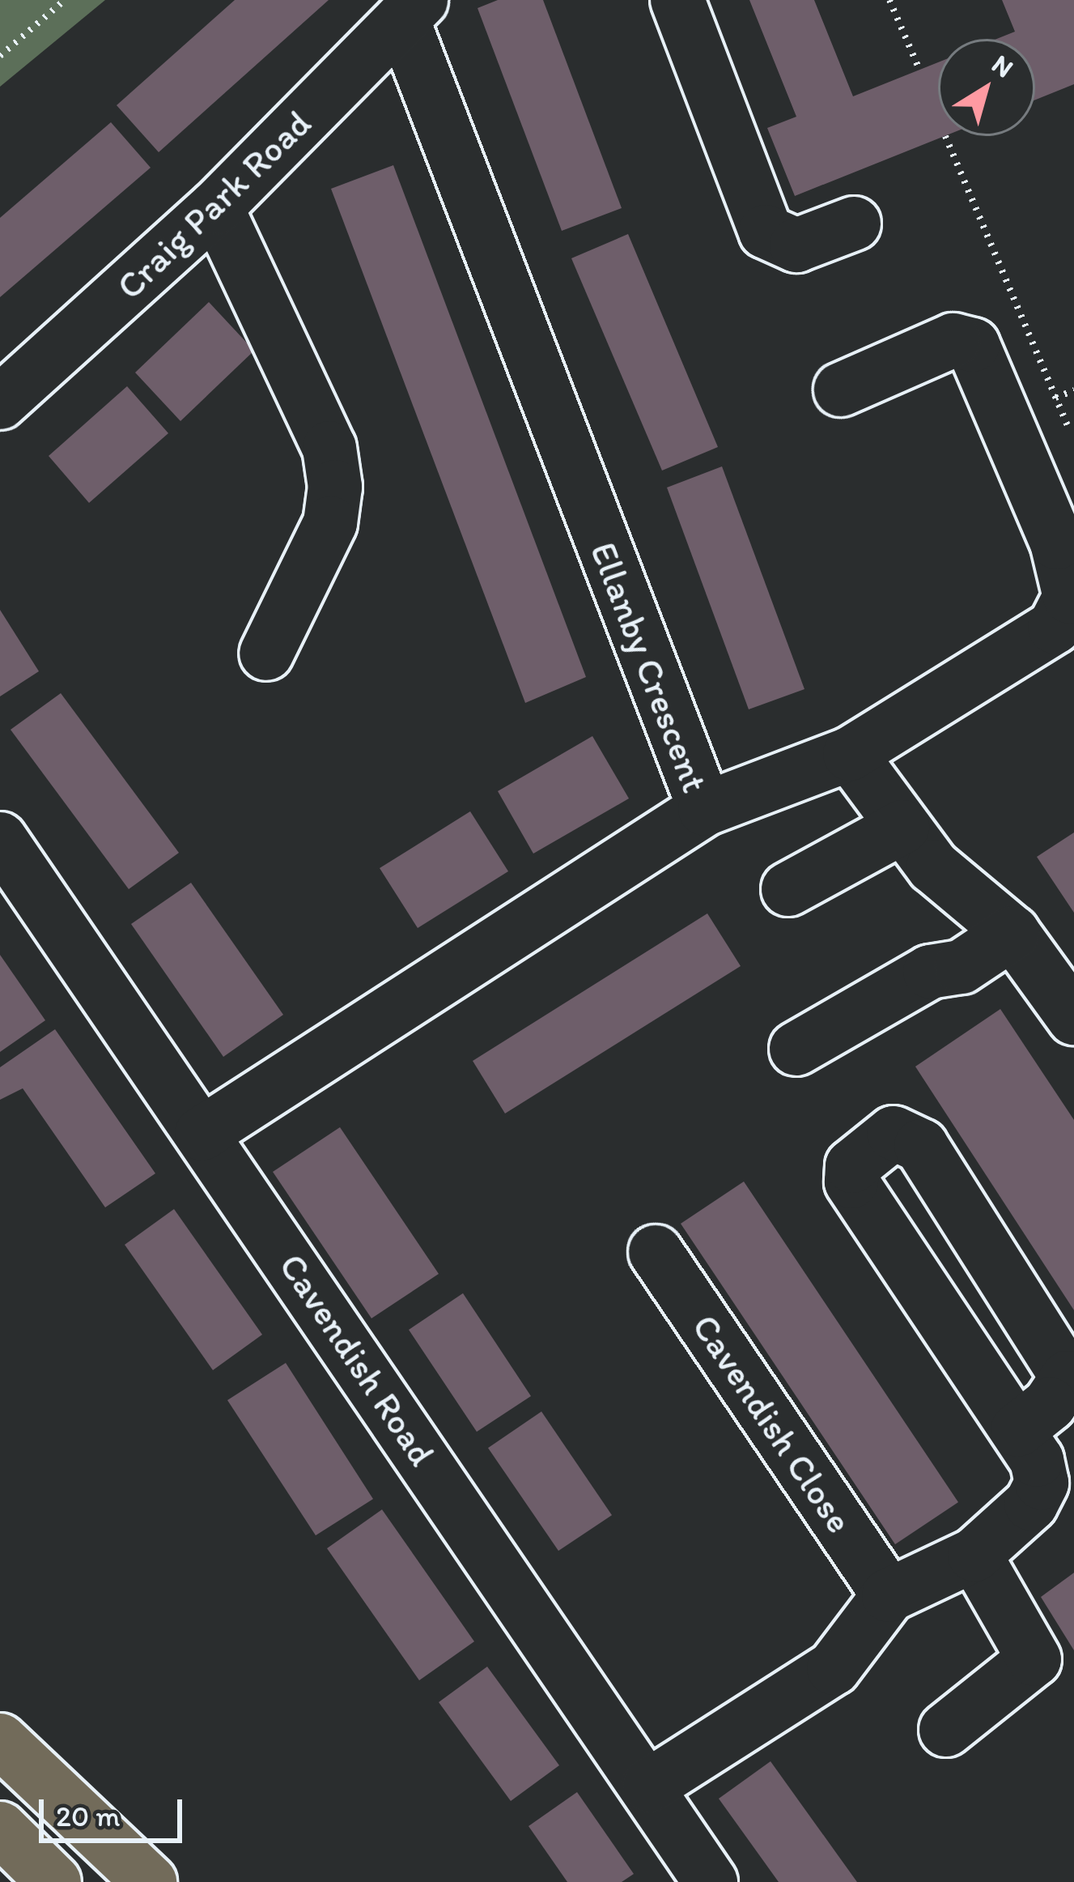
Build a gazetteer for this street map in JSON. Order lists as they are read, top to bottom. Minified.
{"streets":{"street":["Craig Park Road","Ellanby Crescent","Cavendish Road","Cavendish Close"]},"crossings":[["Craig Park Road","Ellanby Crescent"],["Ellanby Crescent","Cavendish Road"]],"scale_bar":"20 m","north":"top right"}
